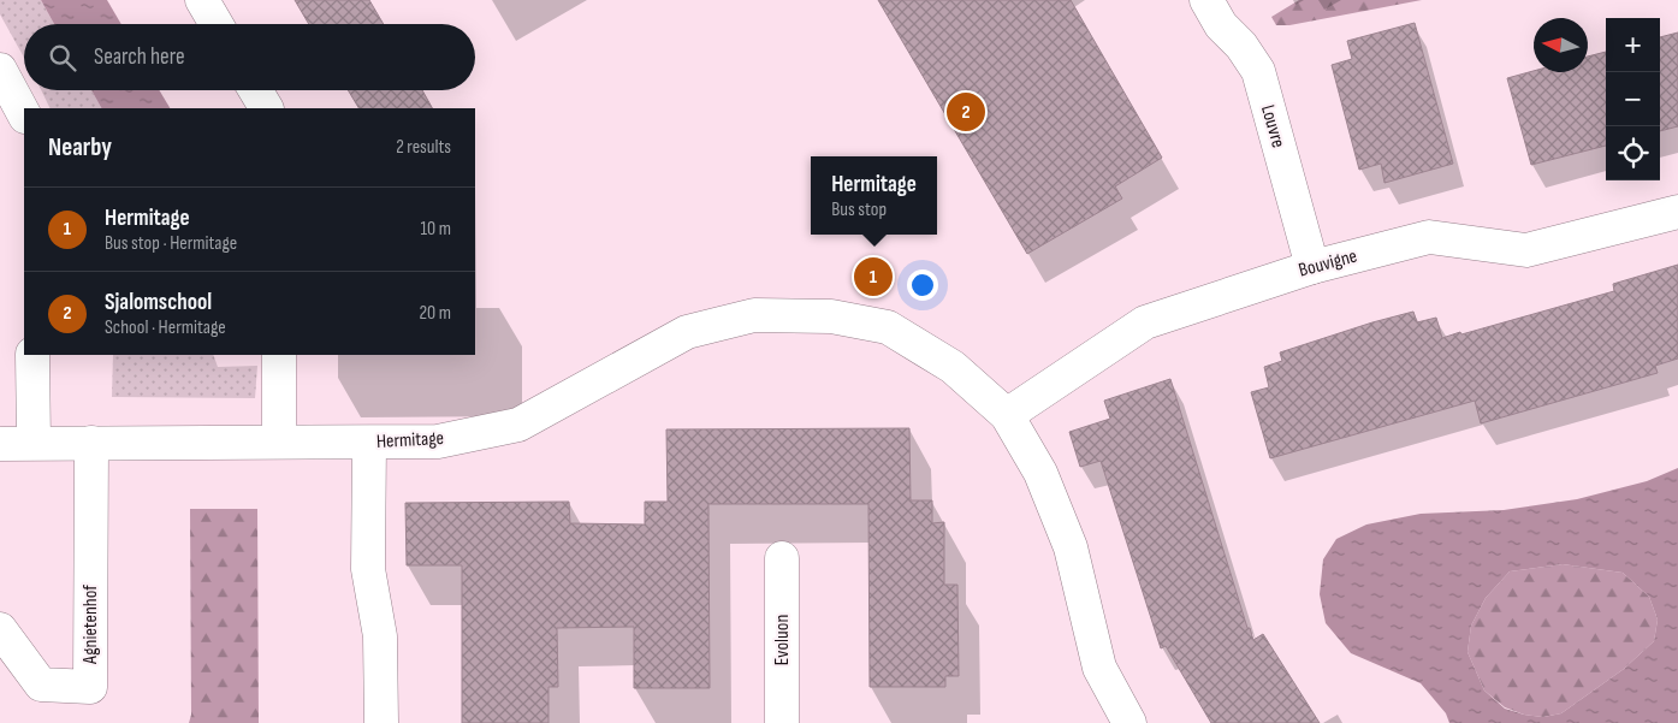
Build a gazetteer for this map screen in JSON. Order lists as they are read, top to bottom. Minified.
{"streets":{"street":["Louvre","Bouvigne","Hermitage","Agnietenhof","Evoluon"]},"crossings":[["Louvre","Bouvigne"],["Bouvigne","Hermitage"],["Hermitage","Agnietenhof"]],"north":"left","page":{"map_buttons":["+","−"],"search":"Search here","pins":["2","1"],"heading":["Nearby","2 results"],"popup":["Hermitage","Bus stop"],"list":[{"mark":"1","name":"Hermitage","note":"Bus stop · Hermitage","value":"10 m"},{"mark":"2","name":"Sjalomschool","note":"School · Hermitage","value":"20 m"}]}}
